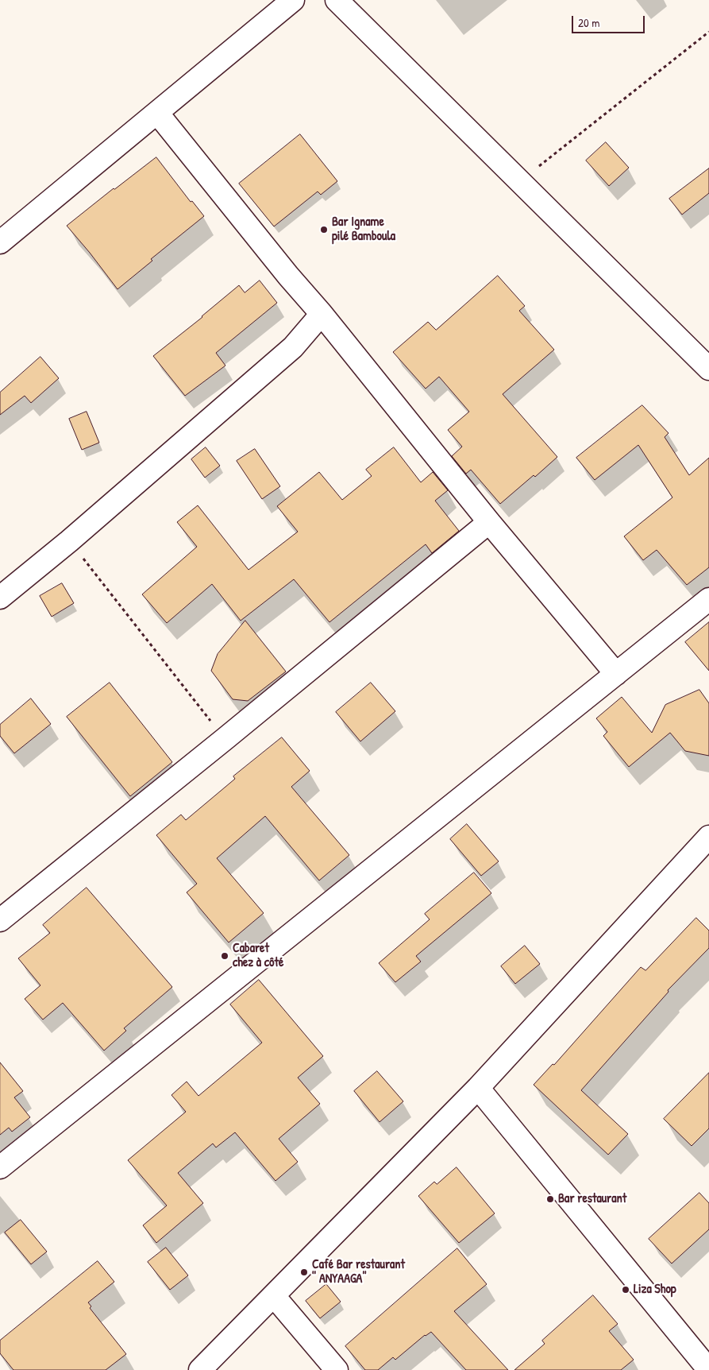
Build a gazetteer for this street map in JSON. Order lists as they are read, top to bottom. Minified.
{"places":["Bar Igname pilé Bamboula","Cabaret chez à côté","Bar restaurant","Café Bar restaurant '' ANYAAGA''","Liza Shop"],"scale_bar":"20 m"}
